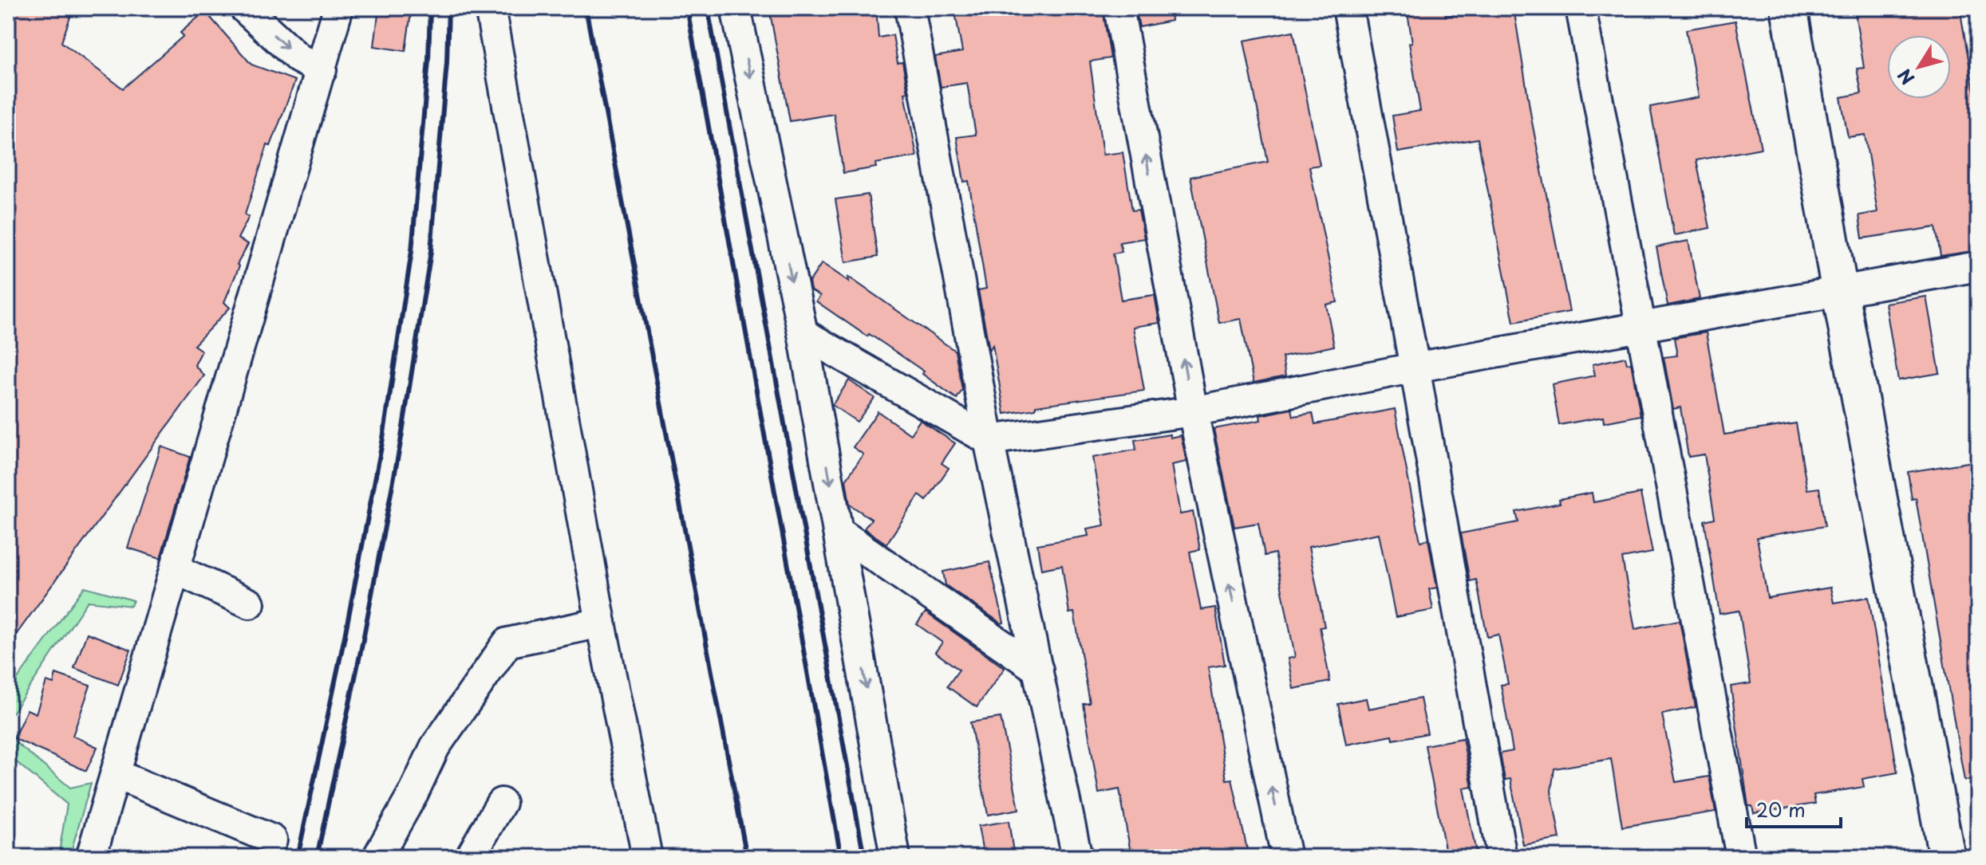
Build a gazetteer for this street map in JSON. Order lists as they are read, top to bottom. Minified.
{"scale_bar":"20 m","north":"bottom left"}
